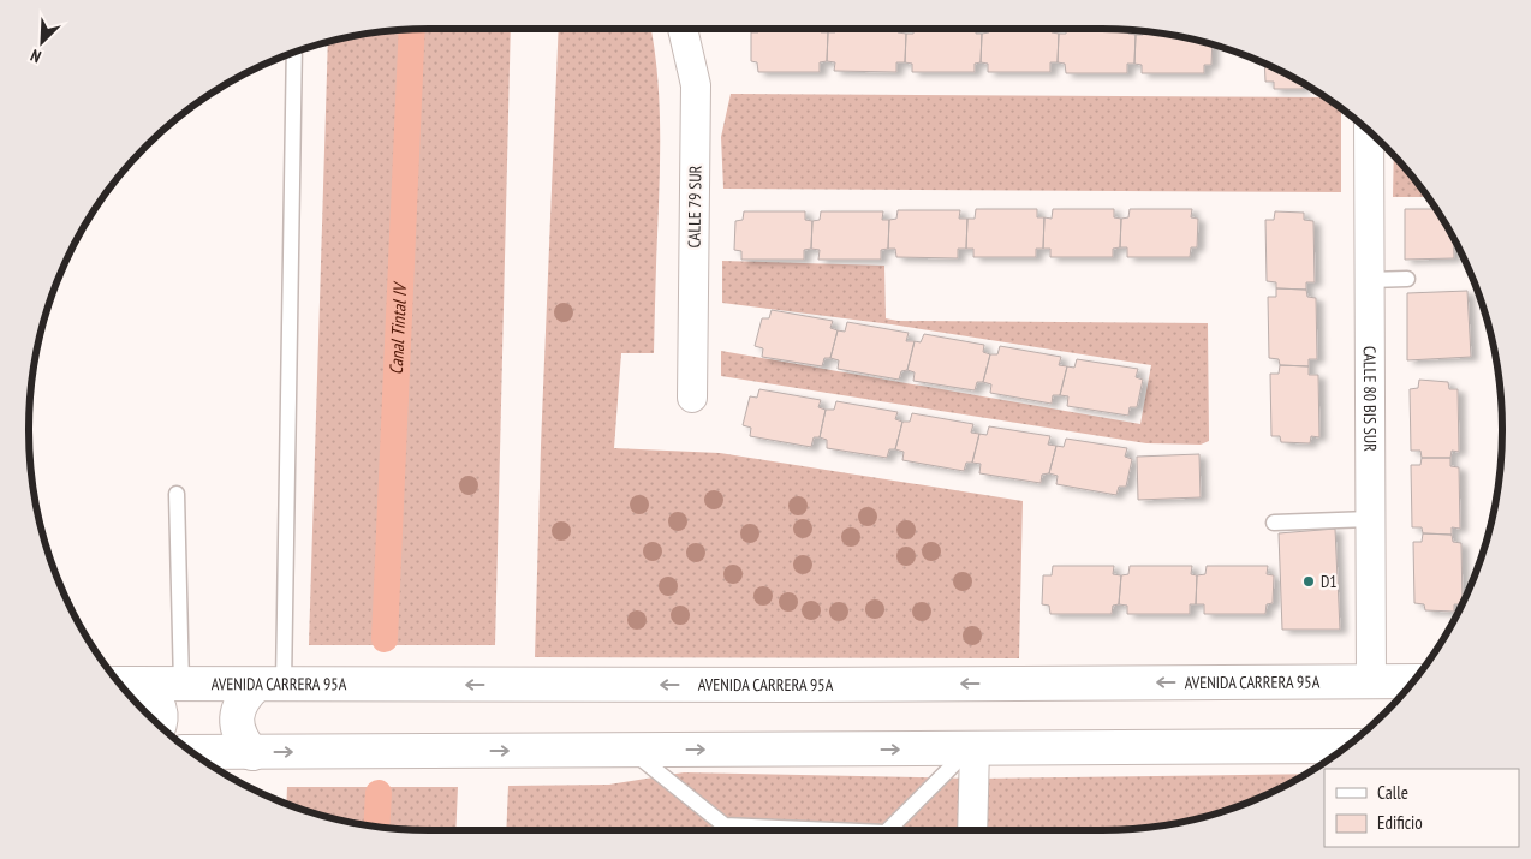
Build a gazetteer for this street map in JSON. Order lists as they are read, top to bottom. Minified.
{"streets":{"main road":["AVENIDA CARRERA 95A"],"street":["CALLE 79 SUR","CALLE 80 BIS SUR"]},"crossings":[["CALLE 80 BIS SUR","AVENIDA CARRERA 95A"]],"water":["Canal Tintal IV"],"places":["D1"],"legend":["Calle","Edificio"],"north":"bottom left"}
